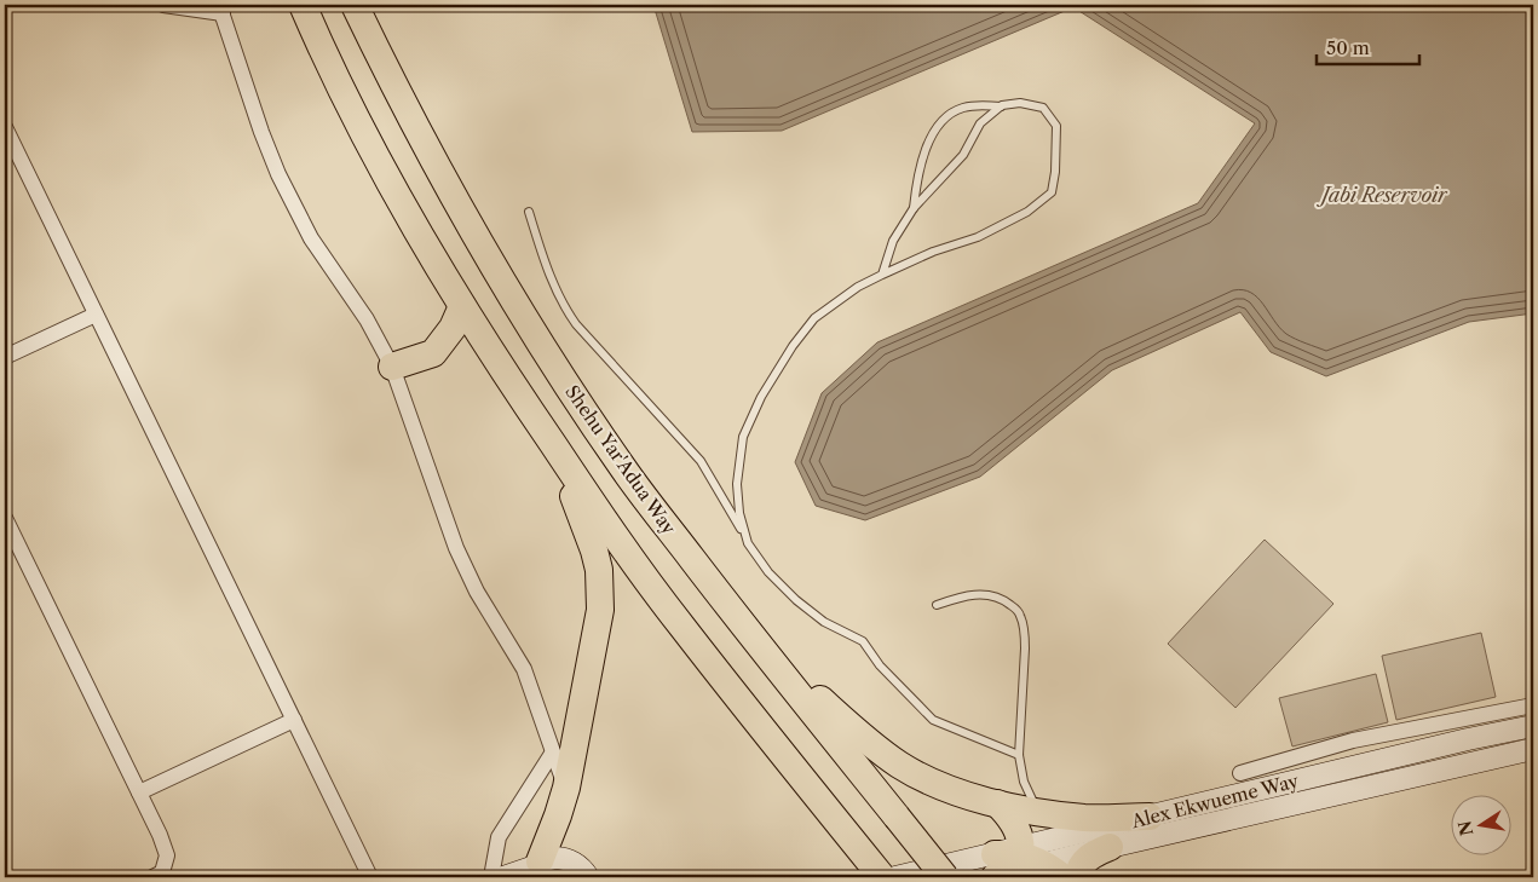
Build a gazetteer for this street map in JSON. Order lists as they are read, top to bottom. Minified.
{"streets":{"highway":["Shehu Yar'Adua Way"],"street":["Alex Ekwueme Way"]},"water":["Jabi Reservoir"],"scale_bar":"50 m","north":"left"}
